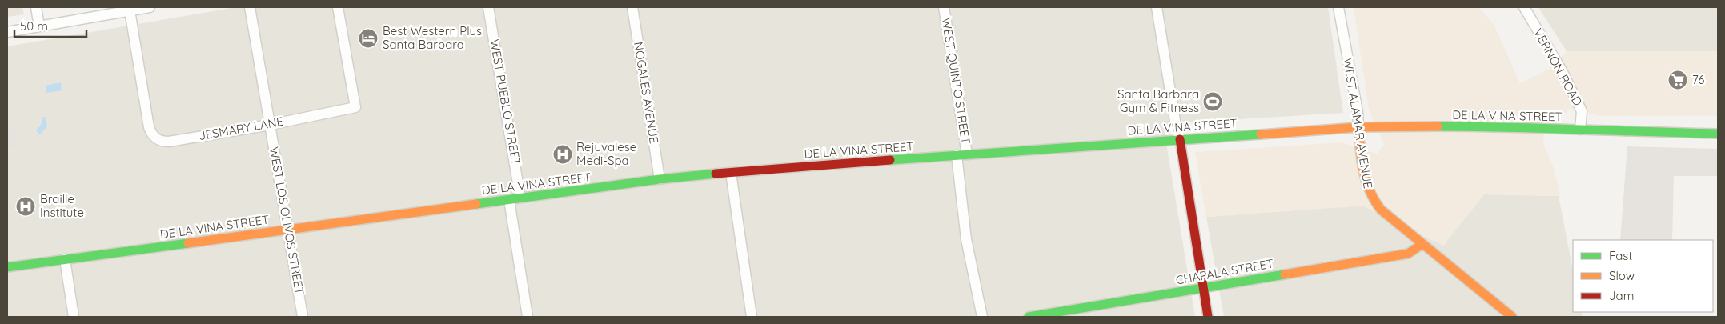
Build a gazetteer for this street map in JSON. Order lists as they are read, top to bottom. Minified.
{"streets":{"street":["VERNON ROAD","WEST QUINTO STREET","NOGALES AVENUE","WEST PUEBLO STREET","DE LA VINA STREET","WEST ALAMAR AVENUE","JESMARY LANE","WEST LOS OLIVOS STREET","CHAPALA STREET"]},"crossings":[["VERNON ROAD","DE LA VINA STREET"],["WEST QUINTO STREET","DE LA VINA STREET"],["NOGALES AVENUE","DE LA VINA STREET"],["WEST PUEBLO STREET","DE LA VINA STREET"],["DE LA VINA STREET","WEST ALAMAR AVENUE"],["DE LA VINA STREET","WEST LOS OLIVOS STREET"],["WEST ALAMAR AVENUE","CHAPALA STREET"],["JESMARY LANE","WEST LOS OLIVOS STREET"]],"places":{"hotel":["Best Western Plus Santa Barbara"],"supermarket":["76"],"sports":["Santa Barbara Gym & Fitness"],"hospital":["Rejuvalese Medi-Spa","Braille Institute"]},"legend":["Fast","Slow","Jam"],"scale_bar":"50 m"}
